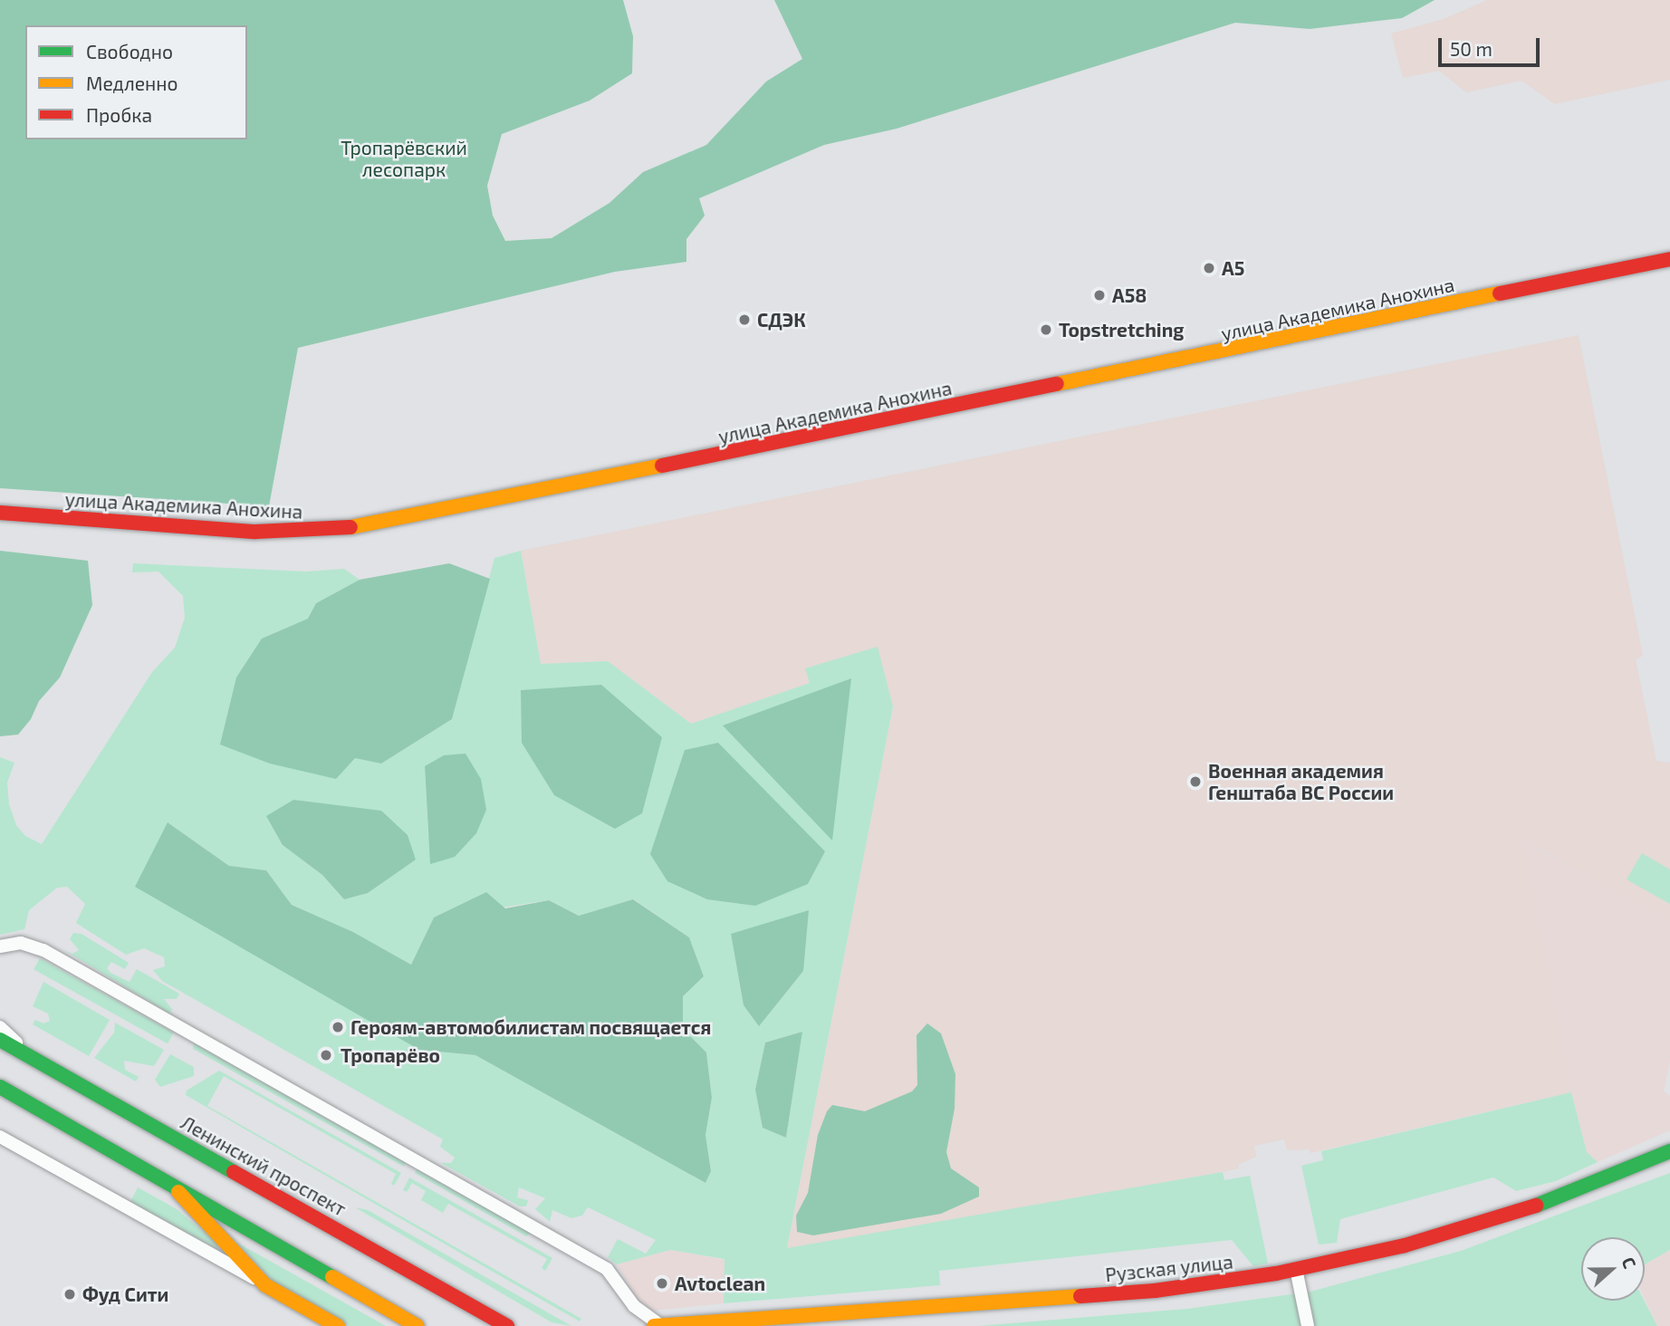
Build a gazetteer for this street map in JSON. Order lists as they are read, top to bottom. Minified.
{"streets":{"street":["улица Академика Анохина","Ленинский проспект","Рузская улица"]},"parks":["Тропарёвский лесопарк"],"places":["А5","А58","СДЭК","Topstretching","Военная академия Генштаба ВС России","Героям-автомобилистам посвящается","Тропарёво","Avtoclean","Фуд Сити"],"legend":["Свободно","Медленно","Пробка"],"scale_bar":"50 m","north":"right"}
